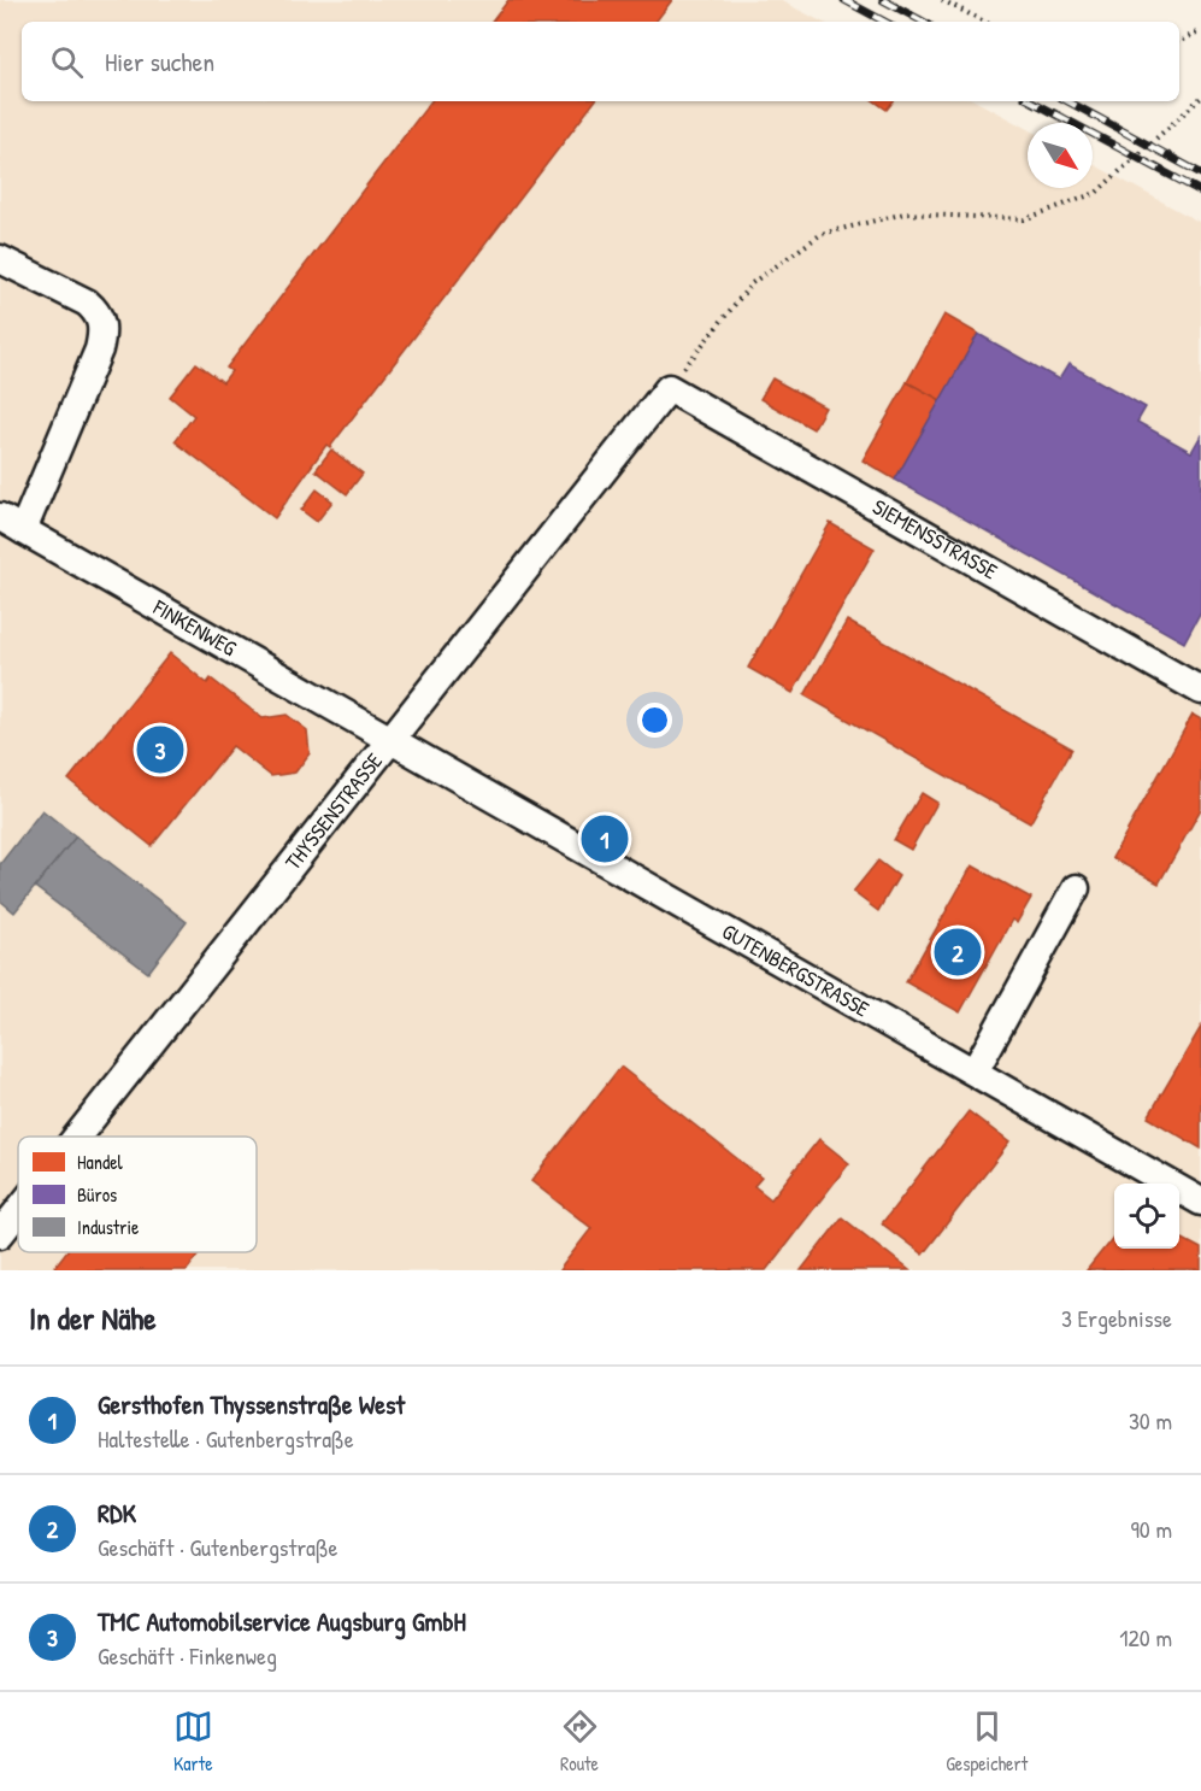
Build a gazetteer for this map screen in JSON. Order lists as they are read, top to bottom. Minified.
{"streets":{"street":["SIEMENSSTRASSE","FINKENWEG","THYSSENSTRASSE","GUTENBERGSTRASSE"]},"crossings":[["SIEMENSSTRASSE","THYSSENSTRASSE"],["FINKENWEG","THYSSENSTRASSE"],["FINKENWEG","GUTENBERGSTRASSE"],["THYSSENSTRASSE","GUTENBERGSTRASSE"]],"legend":["Handel","Büros","Industrie"],"north":"bottom right","page":{"search":"Hier suchen","pins":["3","1","2"],"heading":["In der Nähe","3 Ergebnisse"],"list":[{"mark":"1","name":"Gersthofen Thyssenstraße West","note":"Haltestelle · Gutenbergstraße","value":"30 m"},{"mark":"2","name":"RDK","note":"Geschäft · Gutenbergstraße","value":"90 m"},{"mark":"3","name":"TMC Automobilservice Augsburg GmbH","note":"Geschäft · Finkenweg","value":"120 m"}],"nav":["Karte","Route","Gespeichert"]}}
